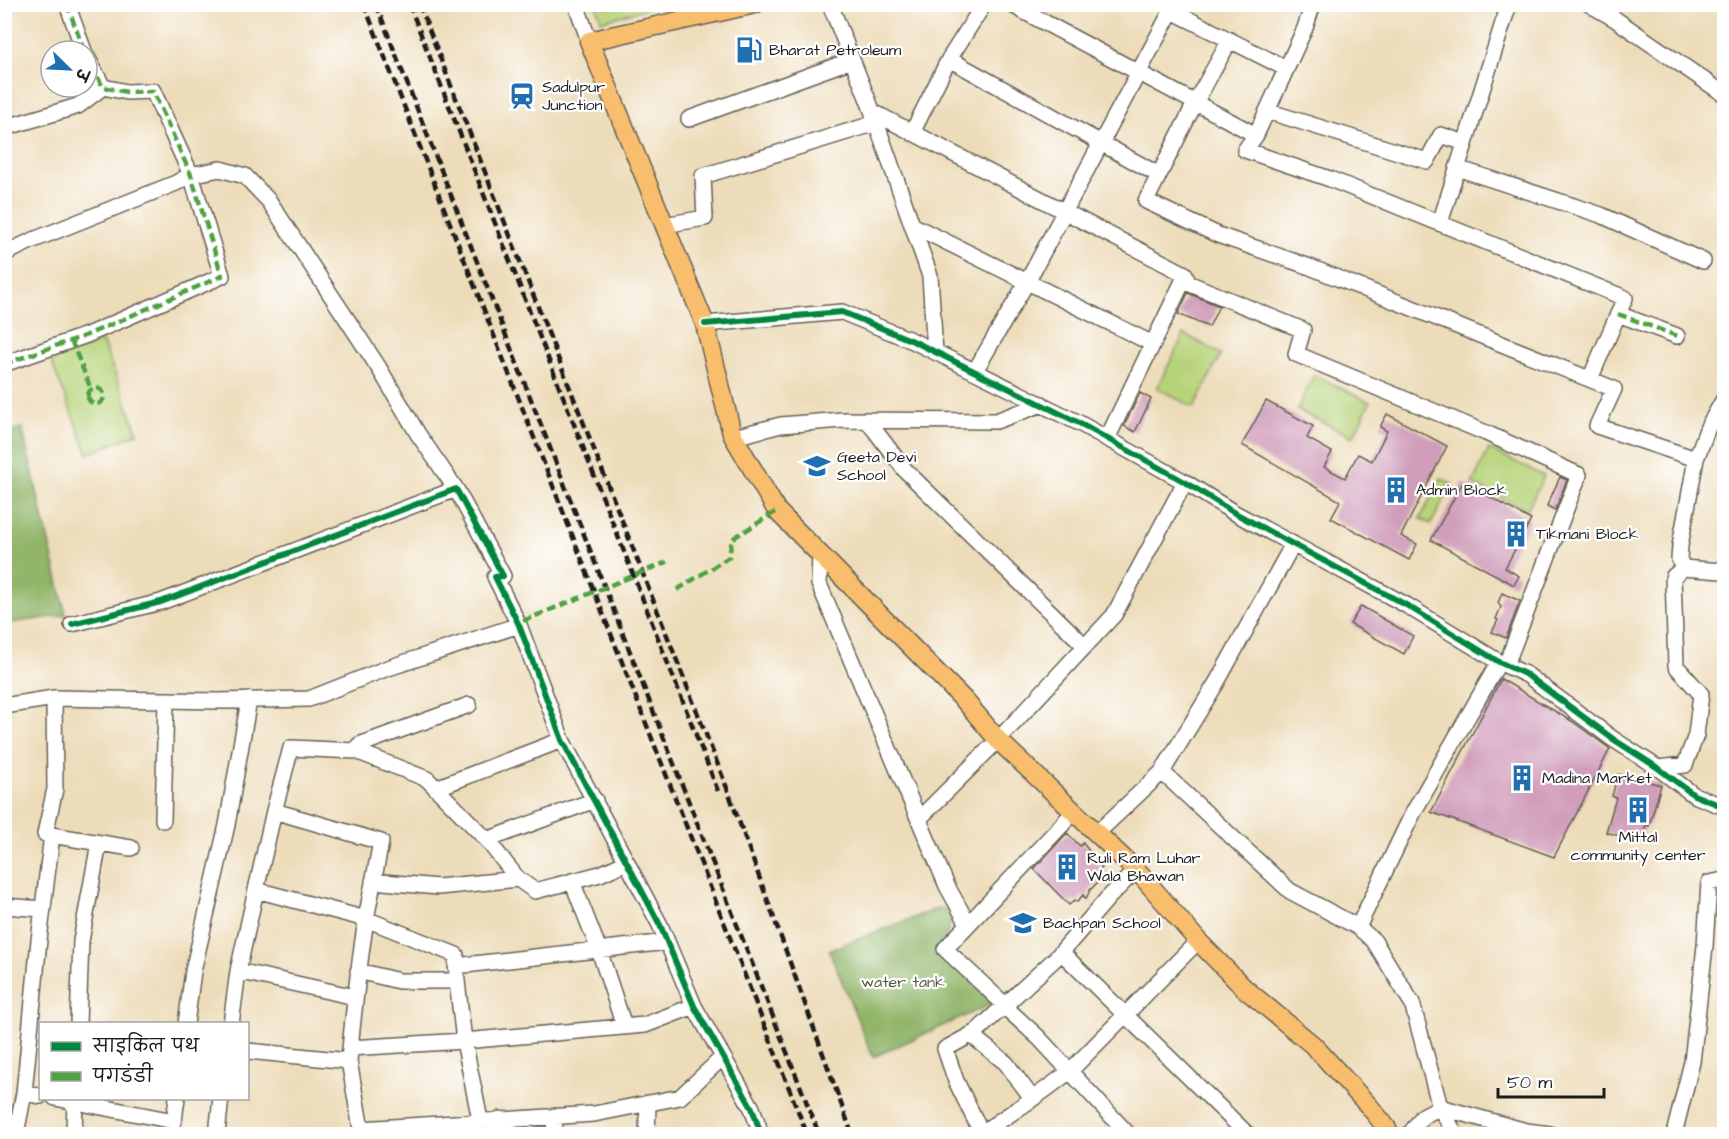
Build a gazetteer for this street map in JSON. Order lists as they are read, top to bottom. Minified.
{"parks":["water tank"],"places":{"fuel station":["Bharat Petroleum"],"station":["Sadulpur Junction"],"school or university":["Geeta Devi School","Bachpan School"],"building":["Admin Block","Tikmani Block","Madina Market","Mittal community center","Ruli Ram Luhar Wala Bhawan"]},"legend":["साइकिल पथ","पगडंडी"],"scale_bar":"50 m","north":"bottom right"}
